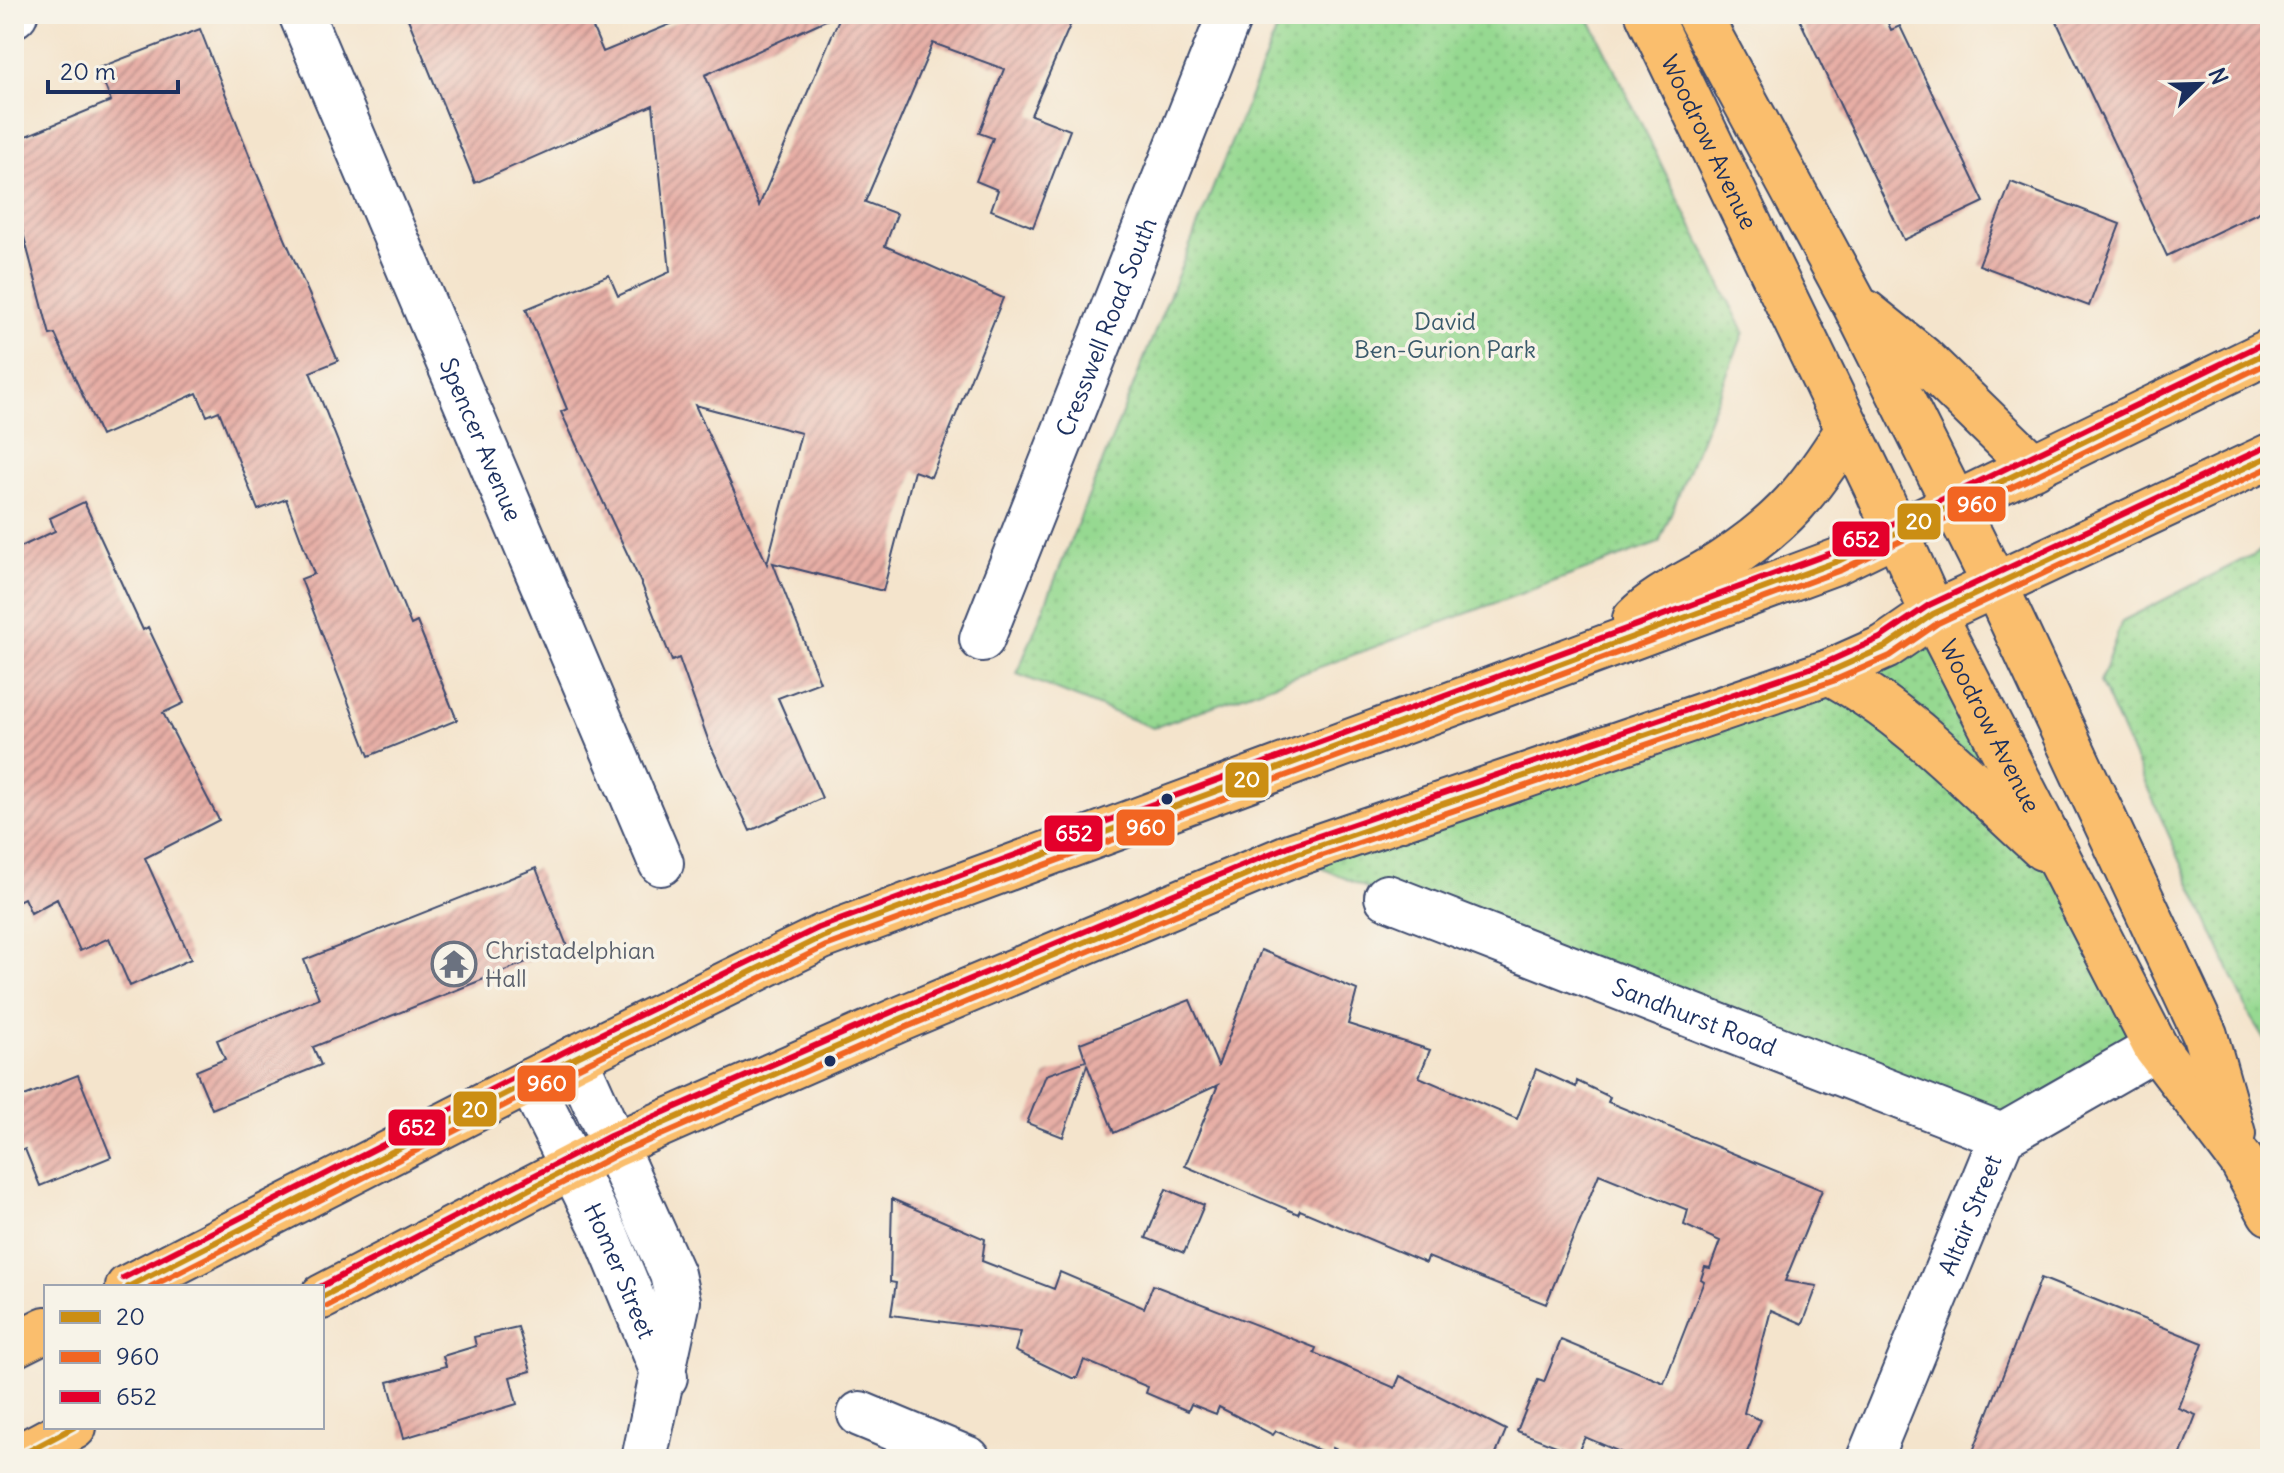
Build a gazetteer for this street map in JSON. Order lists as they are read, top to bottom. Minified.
{"streets":{"main road":["Woodrow Avenue"],"street":["Cresswell Road South","Spencer Avenue","Sandhurst Road","Altair Street","Homer Street"]},"crossings":[["Woodrow Avenue","Altair Street"],["Sandhurst Road","Altair Street"]],"parks":["David Ben-Gurion Park"],"places":{"temple":["Christadelphian Hall"]},"lines":["transit line 652","transit line 20","transit line 960"],"legend":["20","960","652"],"scale_bar":"20 m","north":"top right"}
